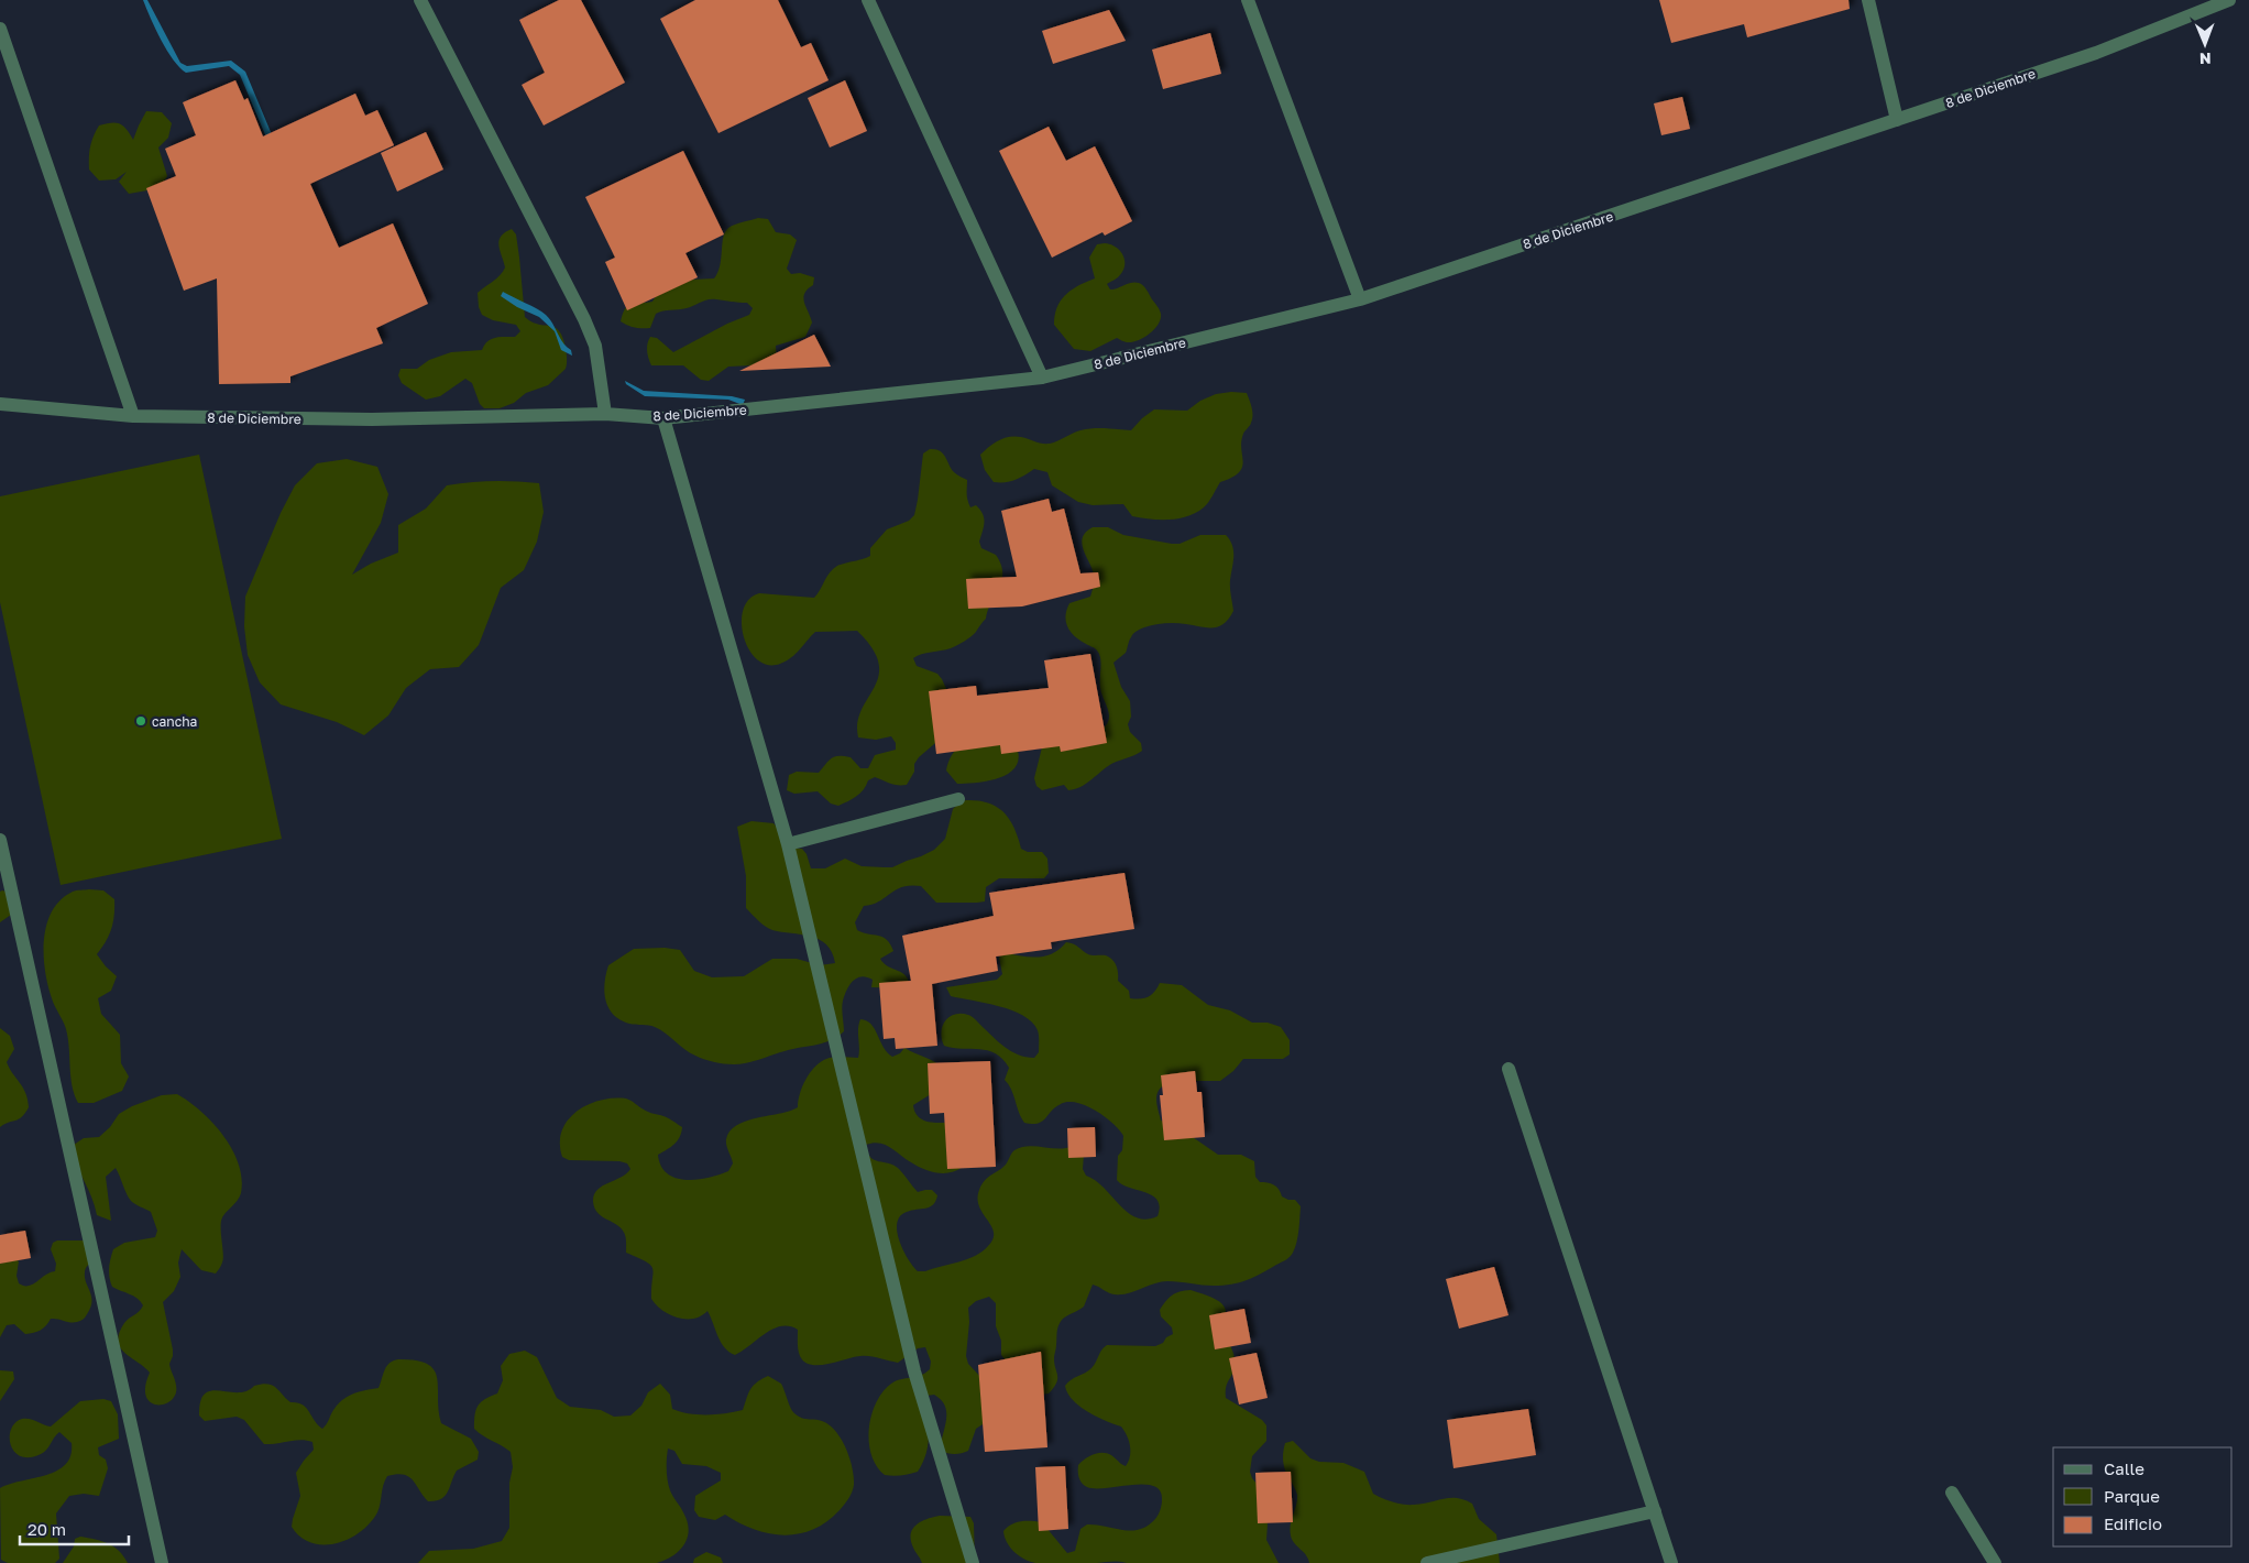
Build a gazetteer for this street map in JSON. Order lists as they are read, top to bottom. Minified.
{"streets":{"street":["8 de Diciembre"]},"places":["cancha"],"legend":["Calle","Parque","Edificio"],"scale_bar":"20 m","north":"bottom"}
